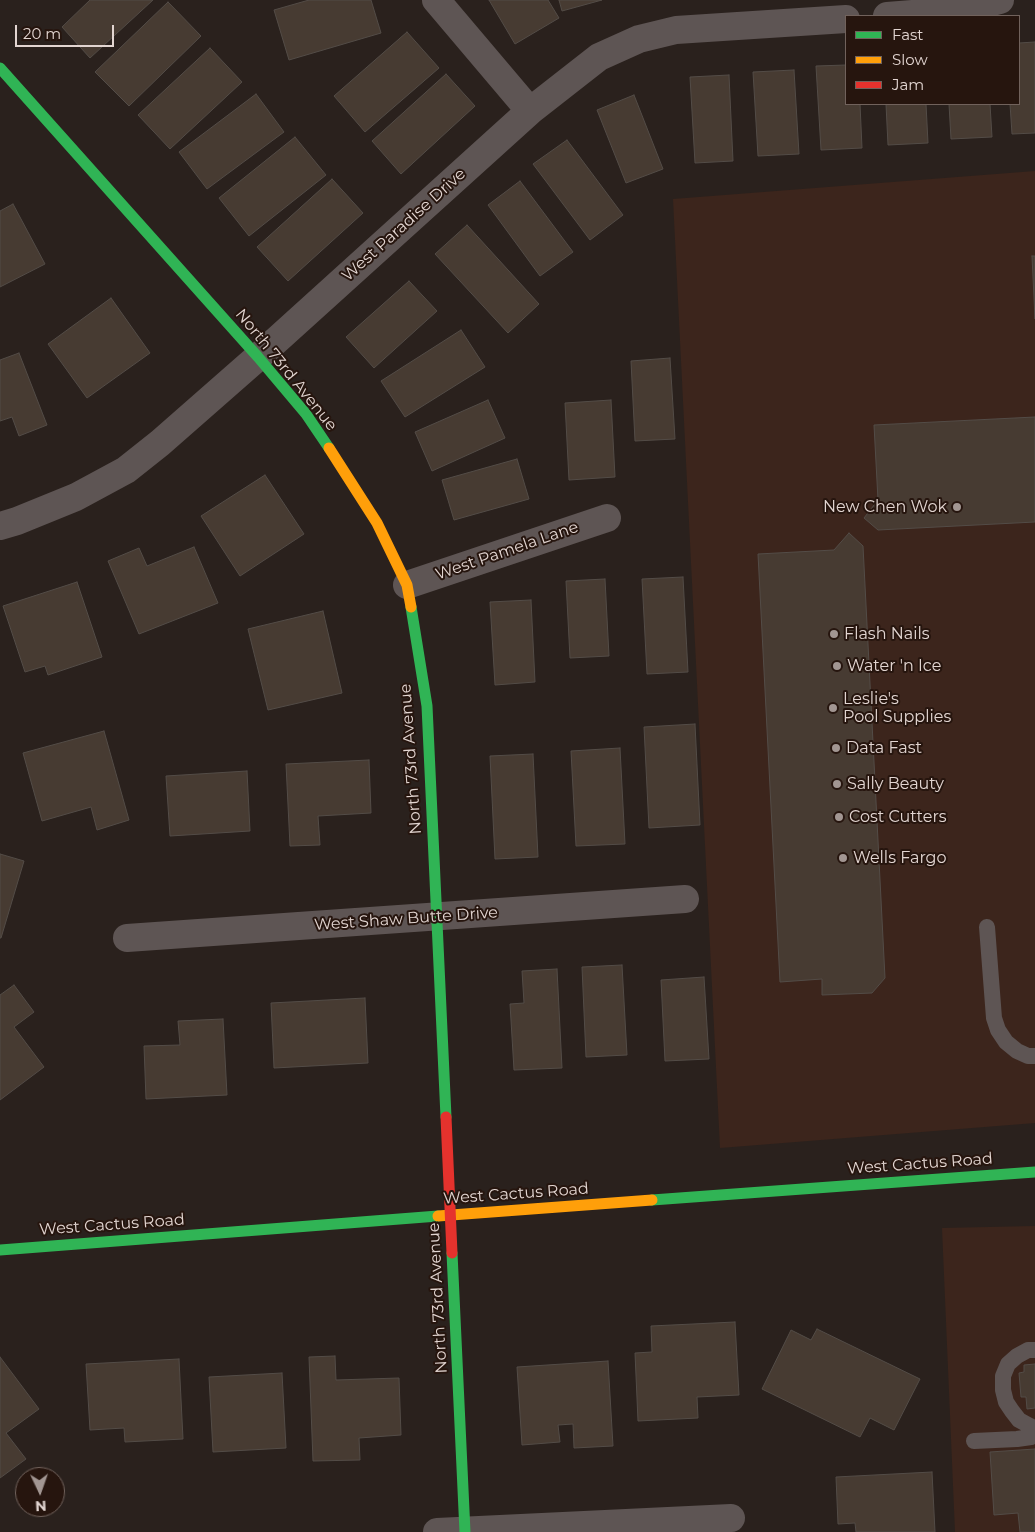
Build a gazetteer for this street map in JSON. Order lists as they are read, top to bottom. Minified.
{"streets":{"street":["West Paradise Drive","North 73rd Avenue","West Pamela Lane","West Shaw Butte Drive","West Cactus Road"]},"crossings":[["West Paradise Drive","North 73rd Avenue"],["North 73rd Avenue","West Pamela Lane"],["North 73rd Avenue","West Shaw Butte Drive"],["North 73rd Avenue","West Cactus Road"]],"places":["New Chen Wok","Flash Nails","Water 'n Ice","Leslie's Pool Supplies","Data Fast","Sally Beauty","Cost Cutters","Wells Fargo"],"legend":["Fast","Slow","Jam"],"scale_bar":"20 m","north":"bottom"}
